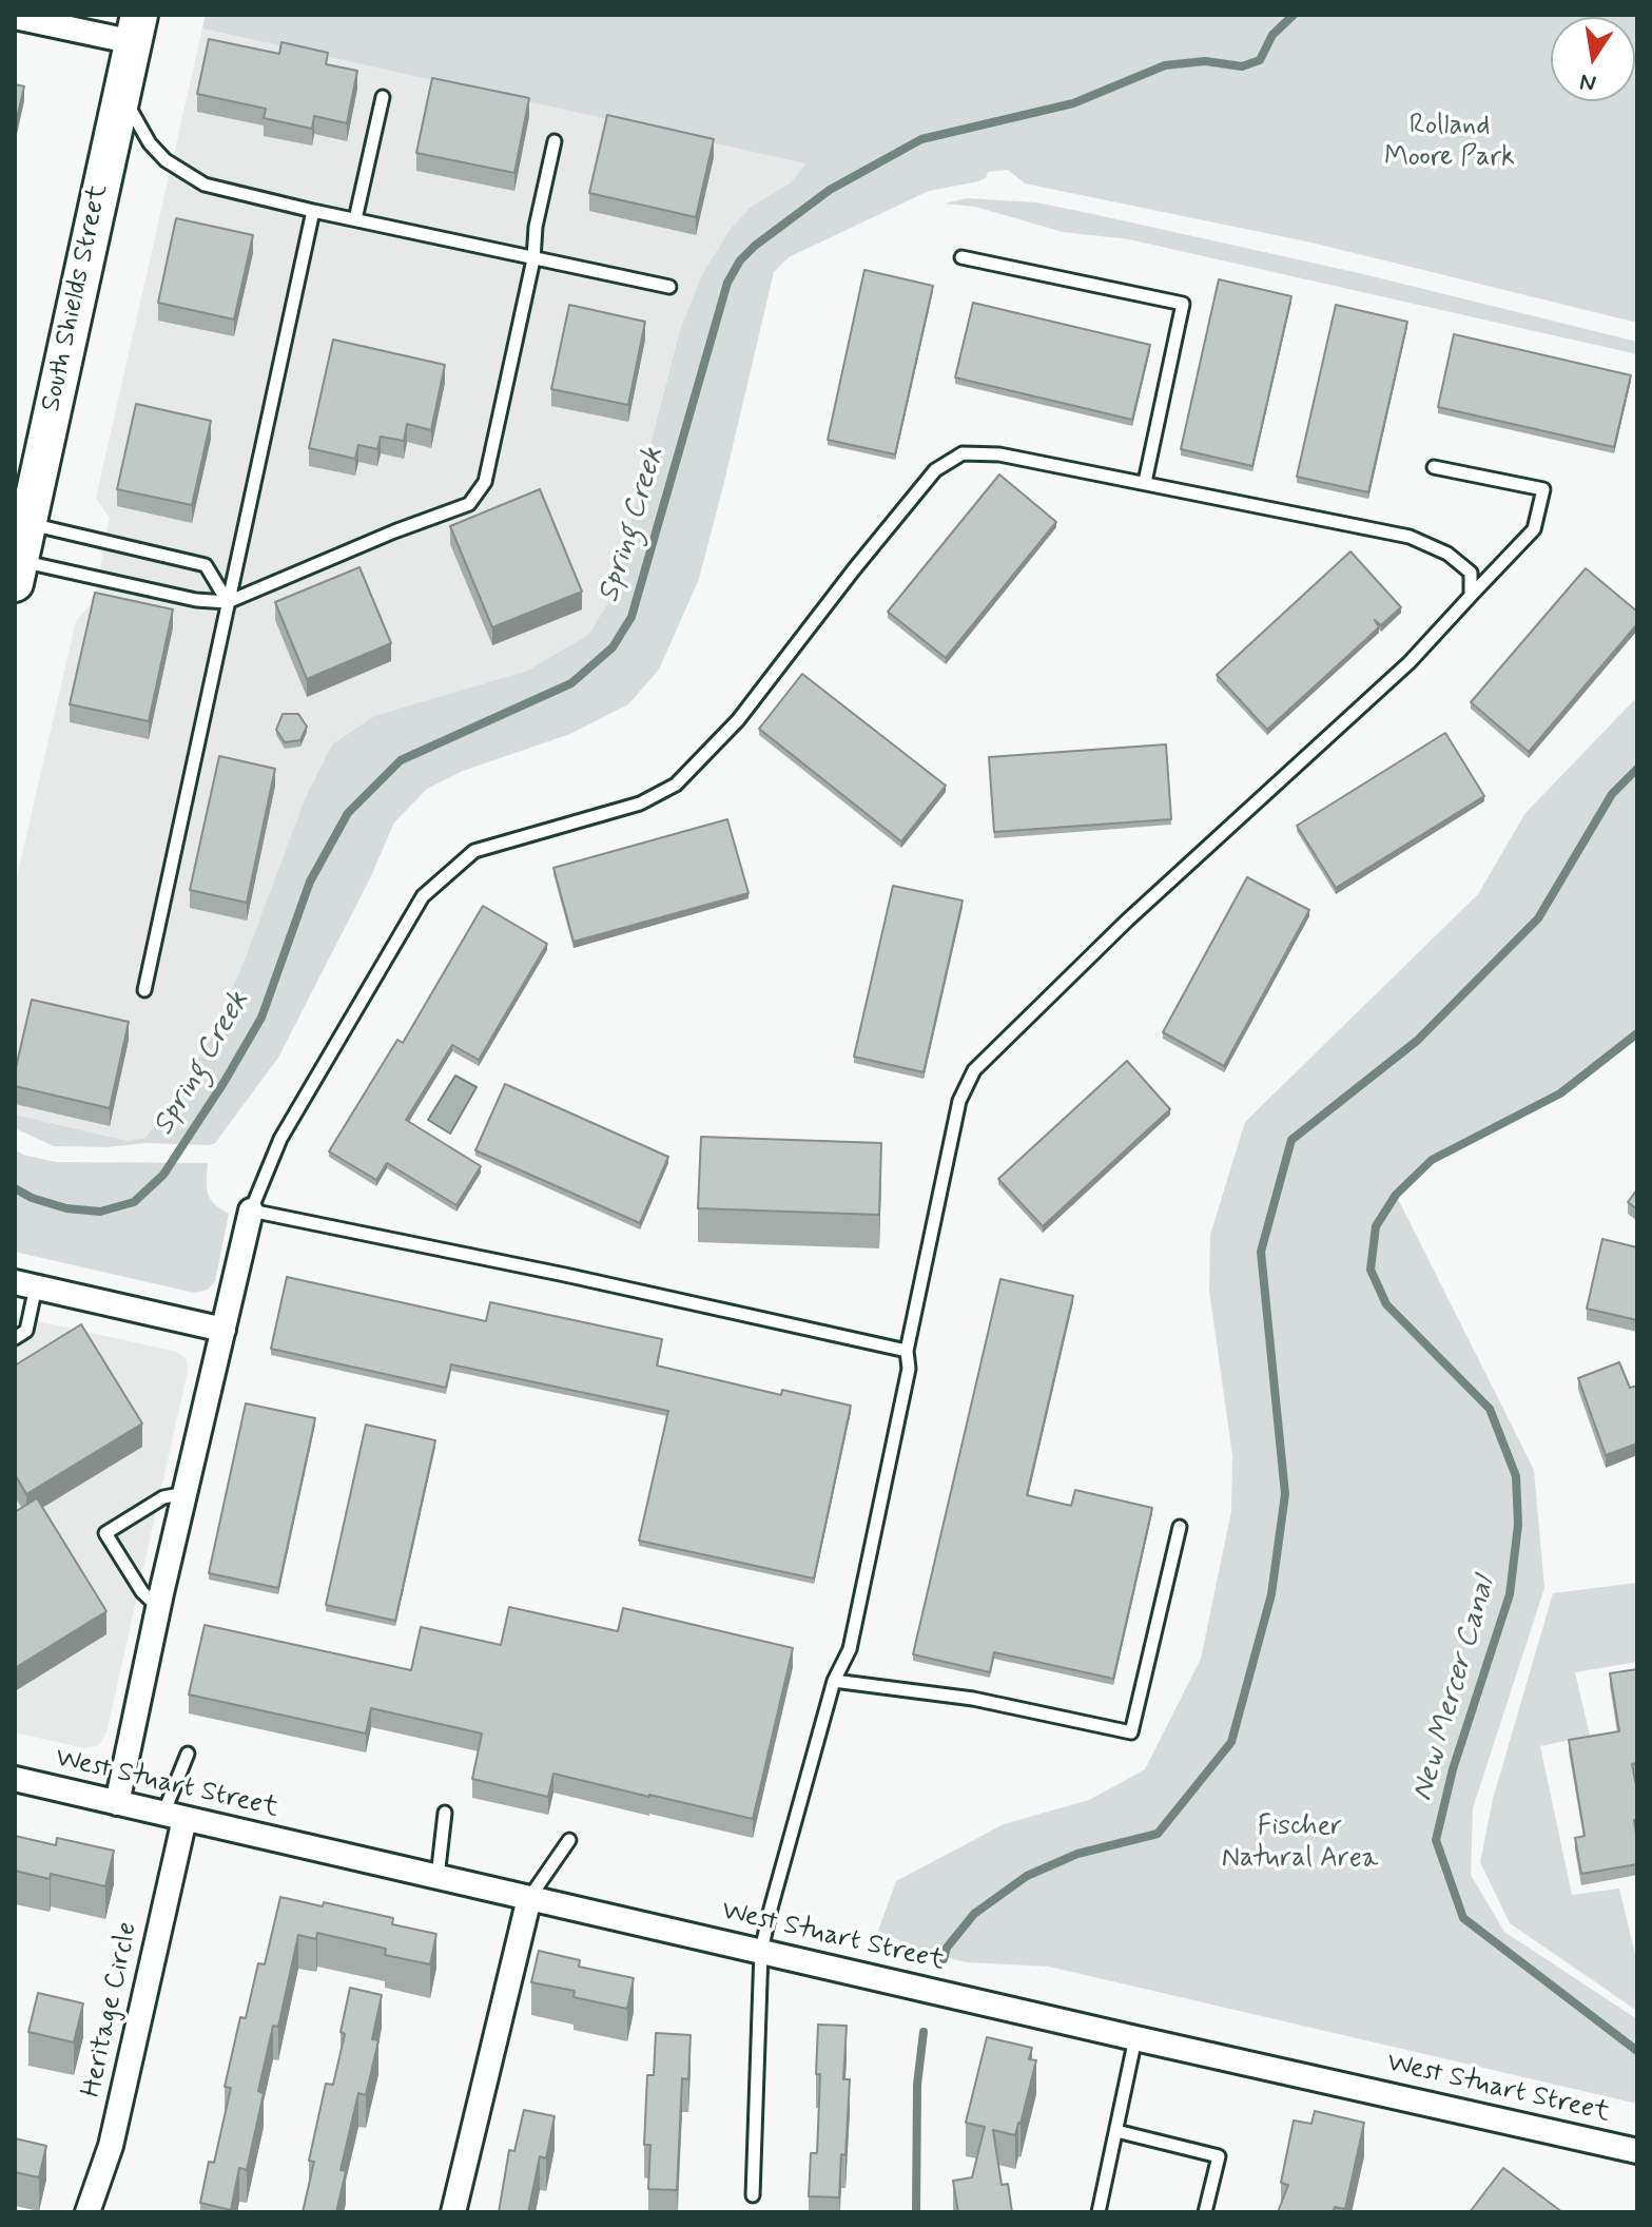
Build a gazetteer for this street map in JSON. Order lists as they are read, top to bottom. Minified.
{"streets":{"main road":["South Shields Street"],"street":["West Stuart Street","Heritage Circle"]},"crossings":[["West Stuart Street","Heritage Circle"]],"water":["Spring Creek","New Mercer Canal"],"parks":["Rolland Moore Park","Fischer Natural Area"],"north":"bottom"}
